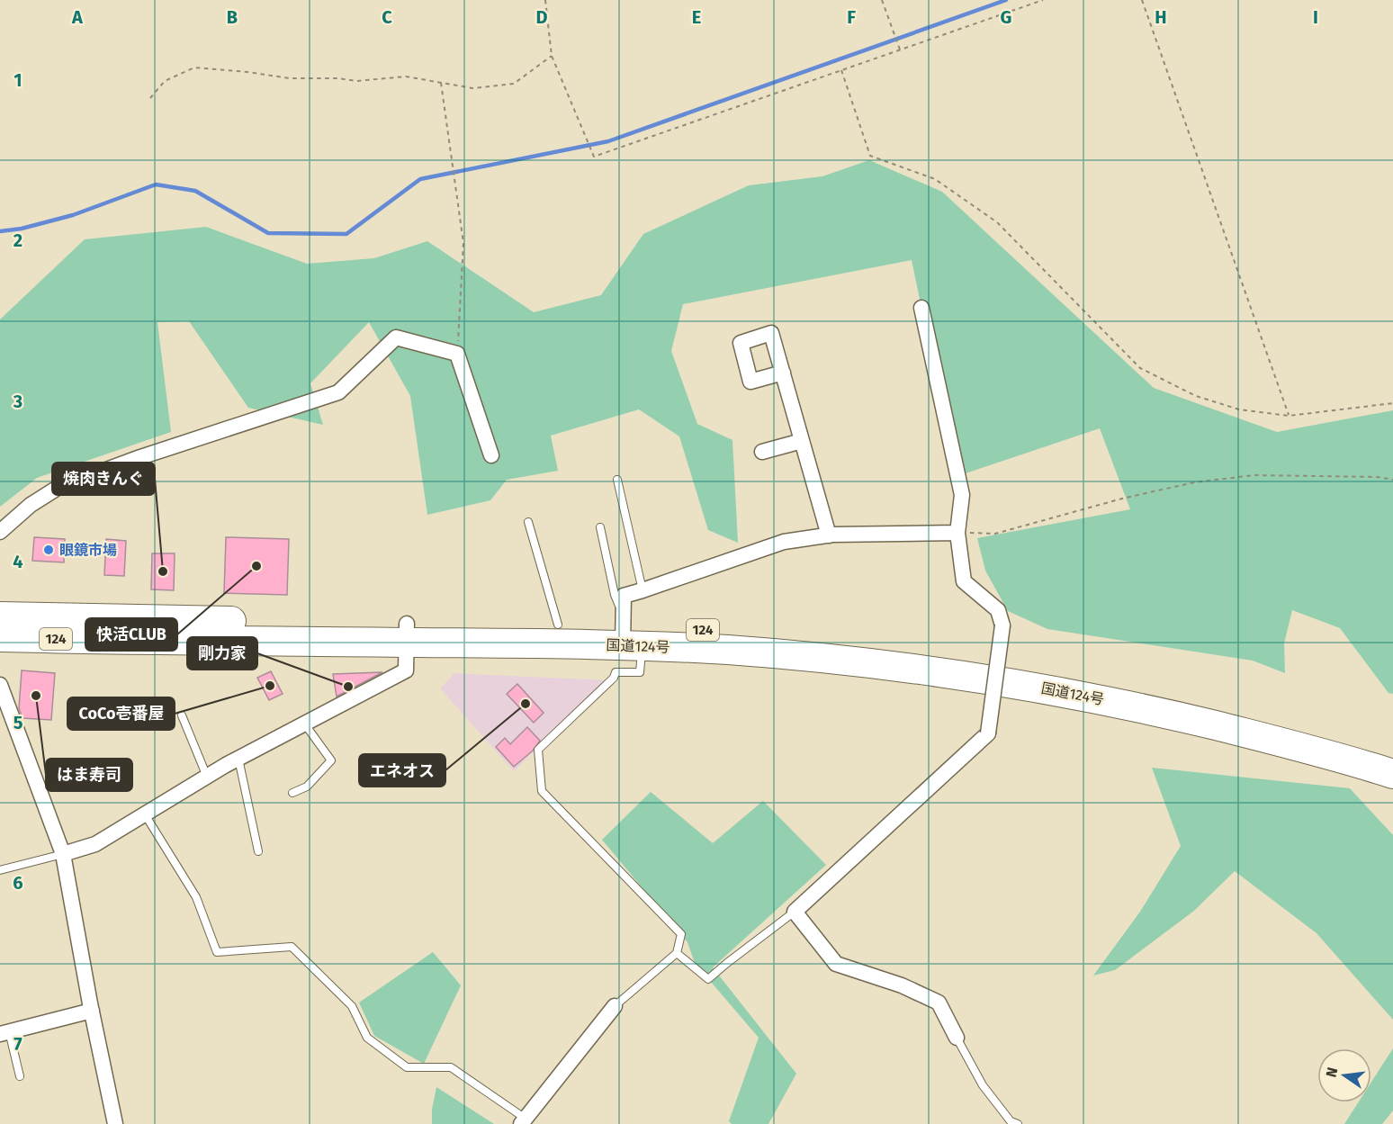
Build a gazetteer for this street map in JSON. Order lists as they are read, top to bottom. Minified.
{"streets":{"highway":["124","国道124号"]},"places":["眼鏡市場","快活CLUB","焼肉きんぐ","CoCo壱番屋","剛力家","はま寿司","エネオス"],"north":"left","grid":{"columns":["A","B","C","D","E","F","G","H","I"],"rows":["1","2","3","4","5","6","7"]}}
